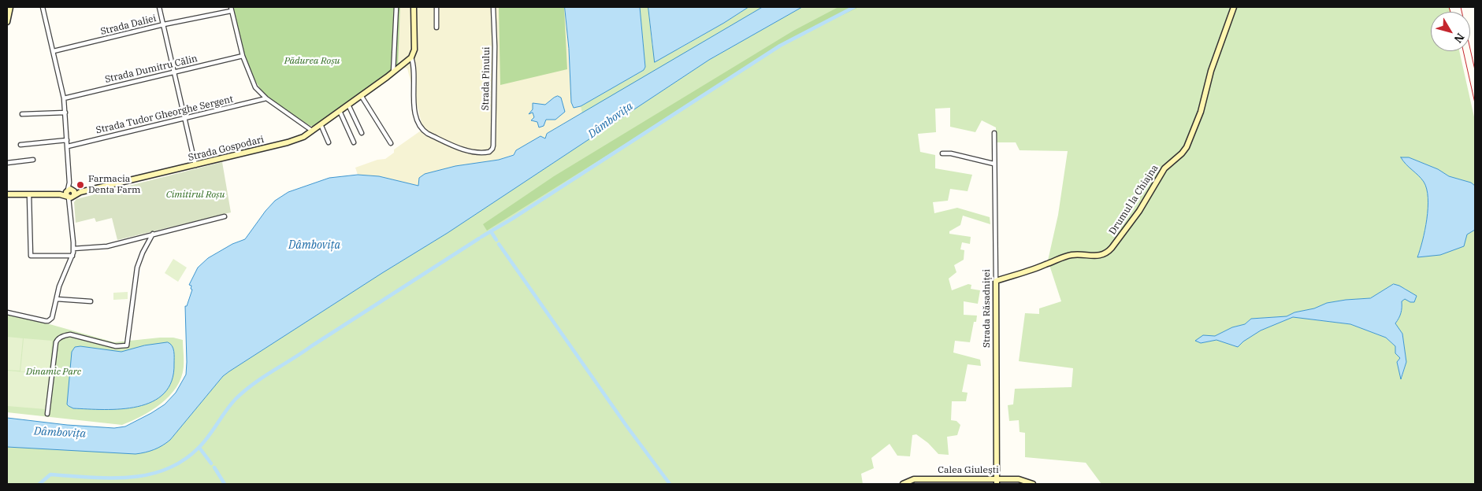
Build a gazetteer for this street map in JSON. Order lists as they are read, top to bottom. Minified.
{"streets":{"main road":["Strada Gospodari","Drumul la Chiajna","Strada Răsadniței","Calea Giulești"],"street":["Strada Daliei","Strada Dumitru Călin","Strada Pinului","Strada Tudor Gheorghe Sergent"]},"crossings":[["Strada Pinului","Strada Gospodari"],["Drumul la Chiajna","Strada Răsadniței"],["Strada Răsadniței","Calea Giulești"]],"water":["Dâmbovița"],"parks":["Pădurea Roșu","Cimitirul Roșu","Dinamic Parc"],"places":["Farmacia Denta Farm"],"north":"bottom right"}
